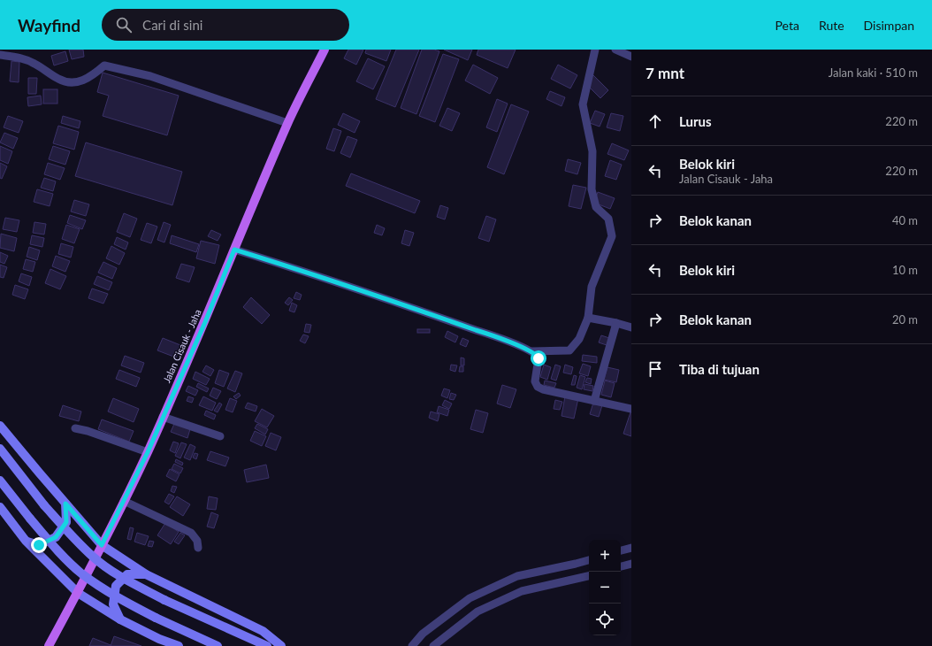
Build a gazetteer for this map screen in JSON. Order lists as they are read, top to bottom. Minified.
{"streets":{"main road":["Jalan Cisauk - Jaha"]},"page":{"header":"Wayfind","search":"Cari di sini","nav":["Peta","Rute","Disimpan"],"heading":["7 mnt","Jalan kaki · 510 m"],"list":[["Lurus","220 m"],["Belok kiri","Jalan Cisauk - Jaha","220 m"],["Belok kanan","40 m"],["Belok kiri","10 m"],["Belok kanan","20 m"],"Tiba di tujuan"],"map_buttons":["+","−"]}}
